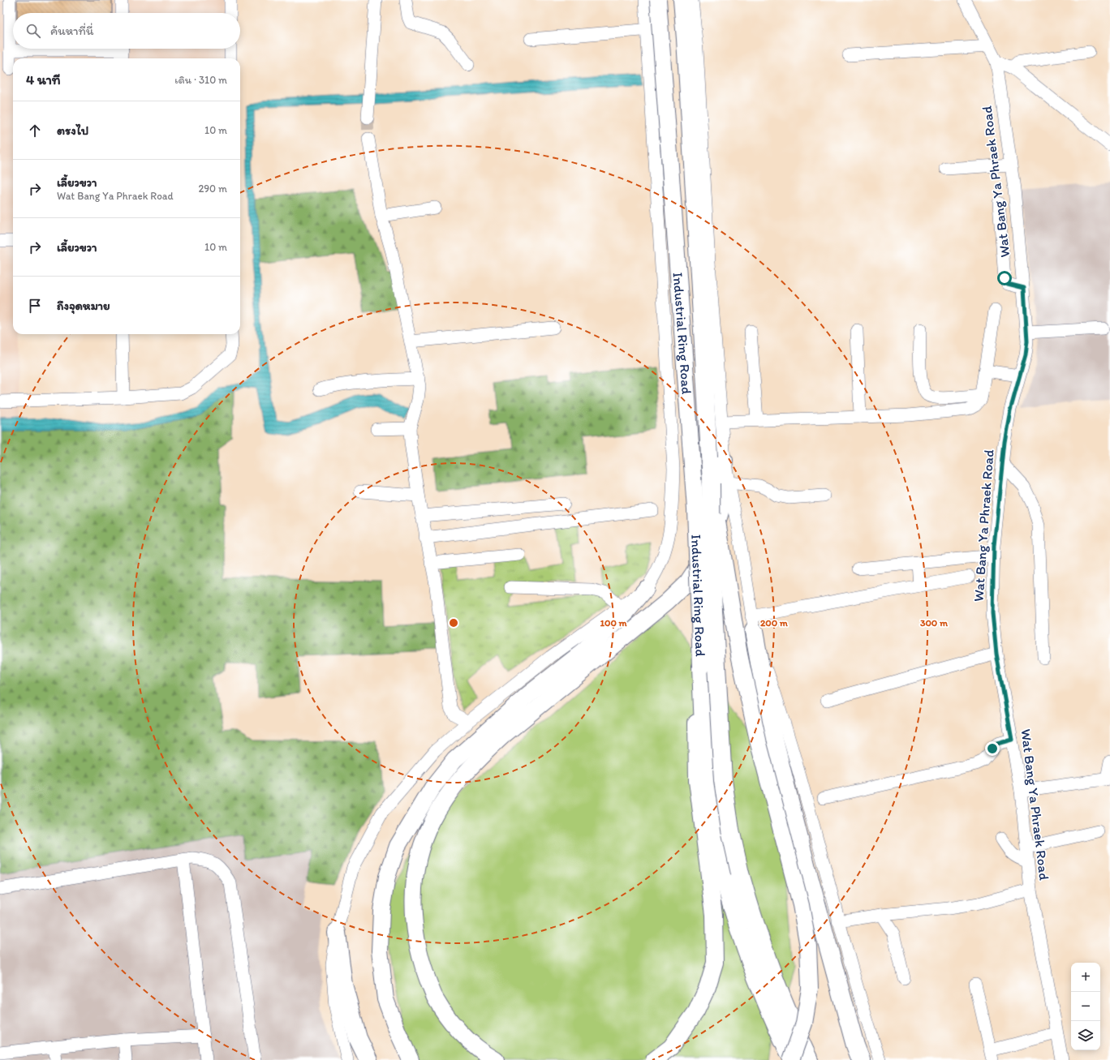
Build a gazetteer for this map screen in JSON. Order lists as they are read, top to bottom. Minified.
{"streets":{"main road":["Industrial Ring Road"],"street":["Wat Bang Ya Phraek Road"]},"page":{"search":"ค้นหาที่นี่","heading":["4 นาที","เดิน · 310 m"],"list":[["ตรงไป","10 m"],["เลี้ยวขวา","Wat Bang Ya Phraek Road","290 m"],["เลี้ยวขวา","10 m"],"ถึงจุดหมาย"],"map_buttons":["+","−"]},"rings":["100 m","200 m","300 m"]}
